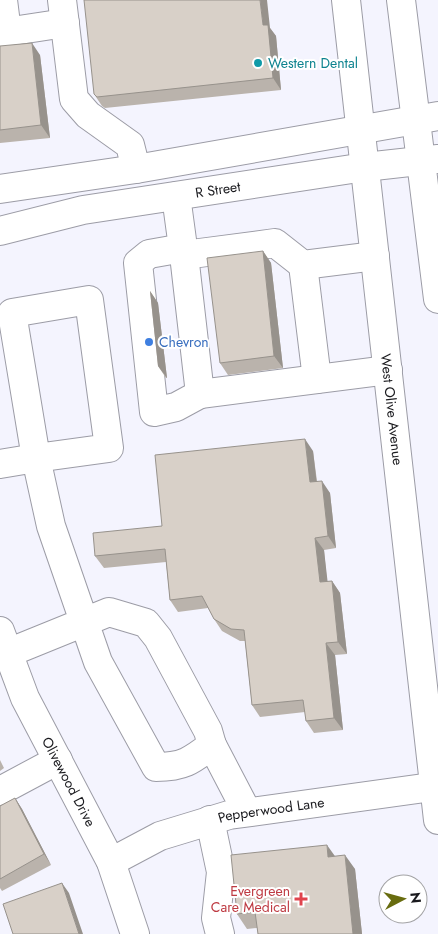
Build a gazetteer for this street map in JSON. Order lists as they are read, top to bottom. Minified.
{"streets":{"street":["R Street","West Olive Avenue","Olivewood Drive","Pepperwood Lane"]},"crossings":[["R Street","West Olive Avenue"],["West Olive Avenue","Pepperwood Lane"],["Olivewood Drive","Pepperwood Lane"]],"places":{"other":["Western Dental","Chevron"],"health":["Evergreen Care Medical"]},"north":"right"}
